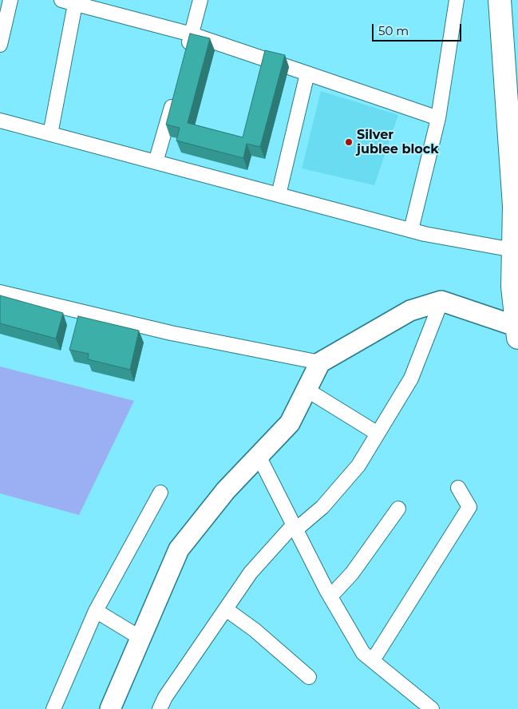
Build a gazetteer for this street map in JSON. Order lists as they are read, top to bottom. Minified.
{"places":["Silver jublee block"],"scale_bar":"50 m"}
